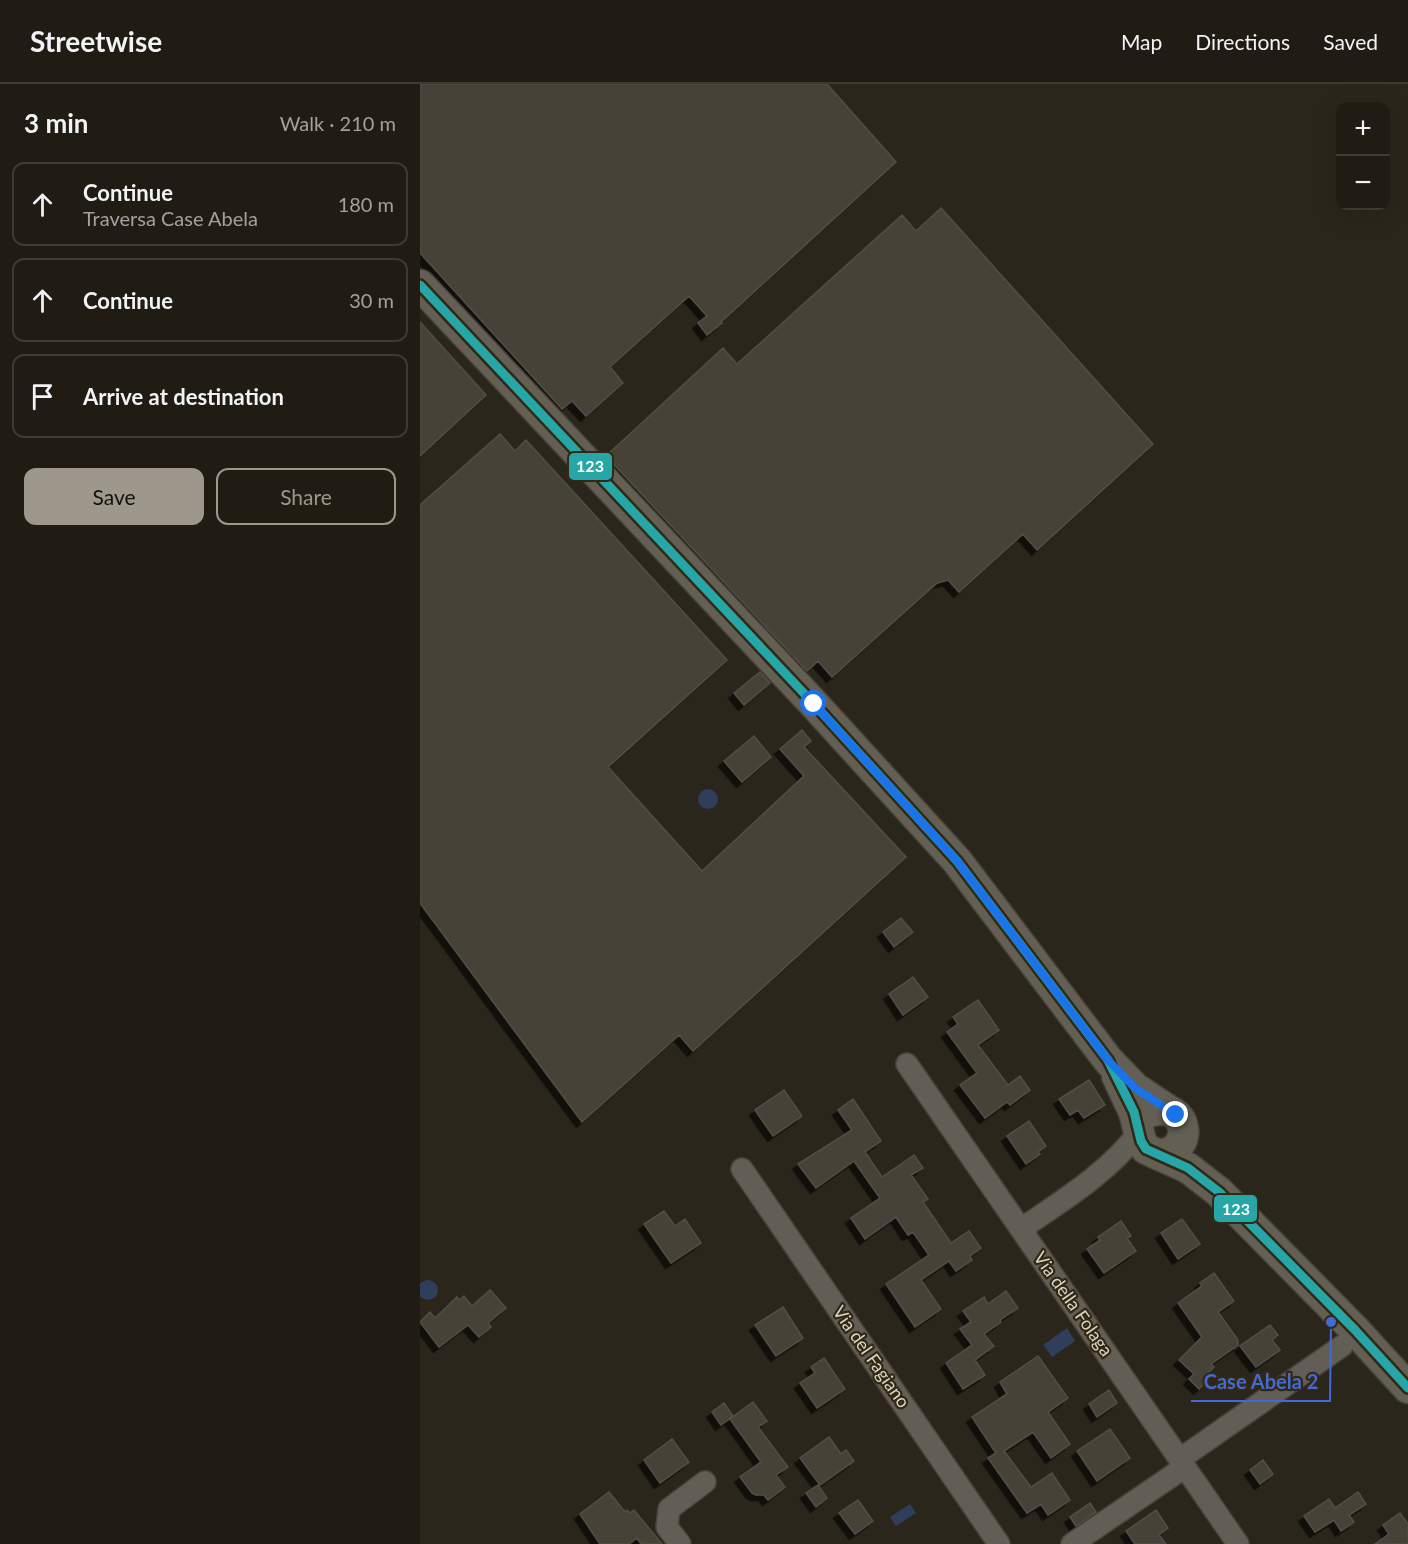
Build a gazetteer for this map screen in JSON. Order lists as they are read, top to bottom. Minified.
{"streets":{"street":["Via della Folaga","Via del Fagiano"]},"places":["Case Abela 2"],"lines":["transit line 123"],"page":{"header":"Streetwise","nav":["Map","Directions","Saved"],"heading":["3 min","Walk · 210 m"],"map_buttons":["+","−"],"list":[["Continue","Traversa Case Abela","180 m"],["Continue","30 m"],"Arrive at destination"],"buttons":["Save","Share"]}}
